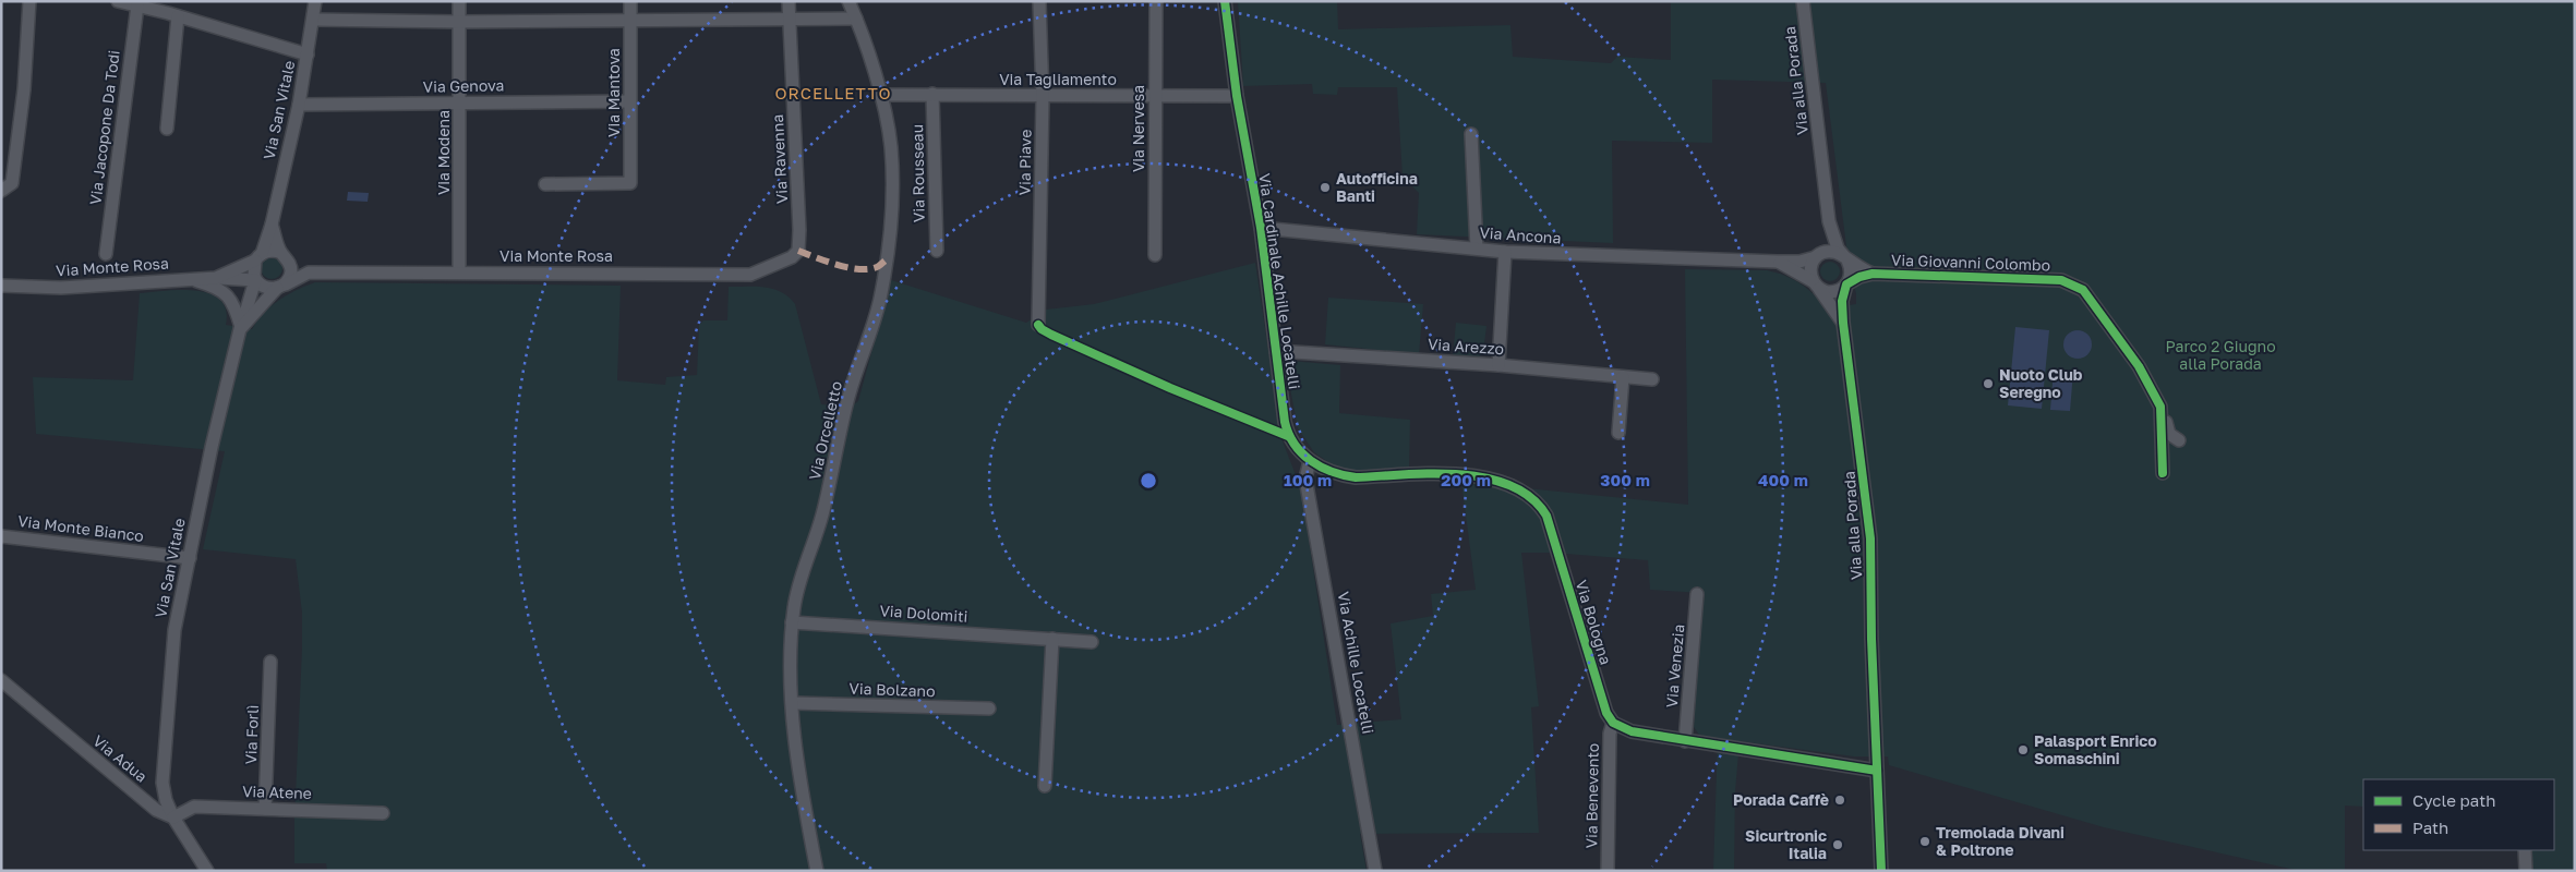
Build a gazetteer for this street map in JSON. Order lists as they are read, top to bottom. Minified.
{"streets":{"street":["Via Tagliamento","Via alla Porada","Via Genova","Via Mantova","Via San Vitale","Via Jacopone Da Todi","Via Nervesa","Via Modena","Via Ravenna","Via Piave","Via Rousseau","Via Ancona","Via Monte Rosa","Via Giovanni Colombo","Via Cardinale Achille Locatelli","Via Arezzo","Via Orcelletto","Via Monte Bianco","Via Dolomiti","Via Bologna","Via Achille Locatelli","Via Venezia","Via Bolzano","Via Forlì","Via Adua","Via Atene","Via Benevento"]},"crossings":[["Via Tagliamento","Via Nervesa"],["Via Tagliamento","Via Piave"],["Via Tagliamento","Via Rousseau"],["Via Tagliamento","Via Cardinale Achille Locatelli"],["Via Tagliamento","Via Orcelletto"],["Via alla Porada","Via Ancona"],["Via alla Porada","Via Giovanni Colombo"],["Via Genova","Via Mantova"],["Via Genova","Via San Vitale"],["Via Genova","Via Modena"],["Via San Vitale","Via Monte Rosa"],["Via San Vitale","Via Monte Bianco"],["Via San Vitale","Via Adua"],["Via San Vitale","Via Atene"],["Via Modena","Via Monte Rosa"],["Via Ravenna","Via Monte Rosa"],["Via Ancona","Via Giovanni Colombo"],["Via Ancona","Via Cardinale Achille Locatelli"],["Via Cardinale Achille Locatelli","Via Arezzo"],["Via Cardinale Achille Locatelli","Via Bologna"],["Via Cardinale Achille Locatelli","Via Achille Locatelli"],["Via Orcelletto","Via Dolomiti"],["Via Orcelletto","Via Bolzano"],["Via Bologna","Via Achille Locatelli"],["Via Bologna","Via Benevento"],["Via Forlì","Via Atene"],["Via Adua","Via Atene"]],"districts":["ORCELLETTO"],"parks":["Parco 2 Giugno alla Porada"],"places":["Autofficina Banti","Nuoto Club Seregno","Palasport Enrico Somaschini","Porada Caffè","Tremolada Divani & Poltrone","Sicurtronic Italia"],"legend":["Cycle path","Path"],"rings":["100 m","200 m","300 m","400 m"]}
